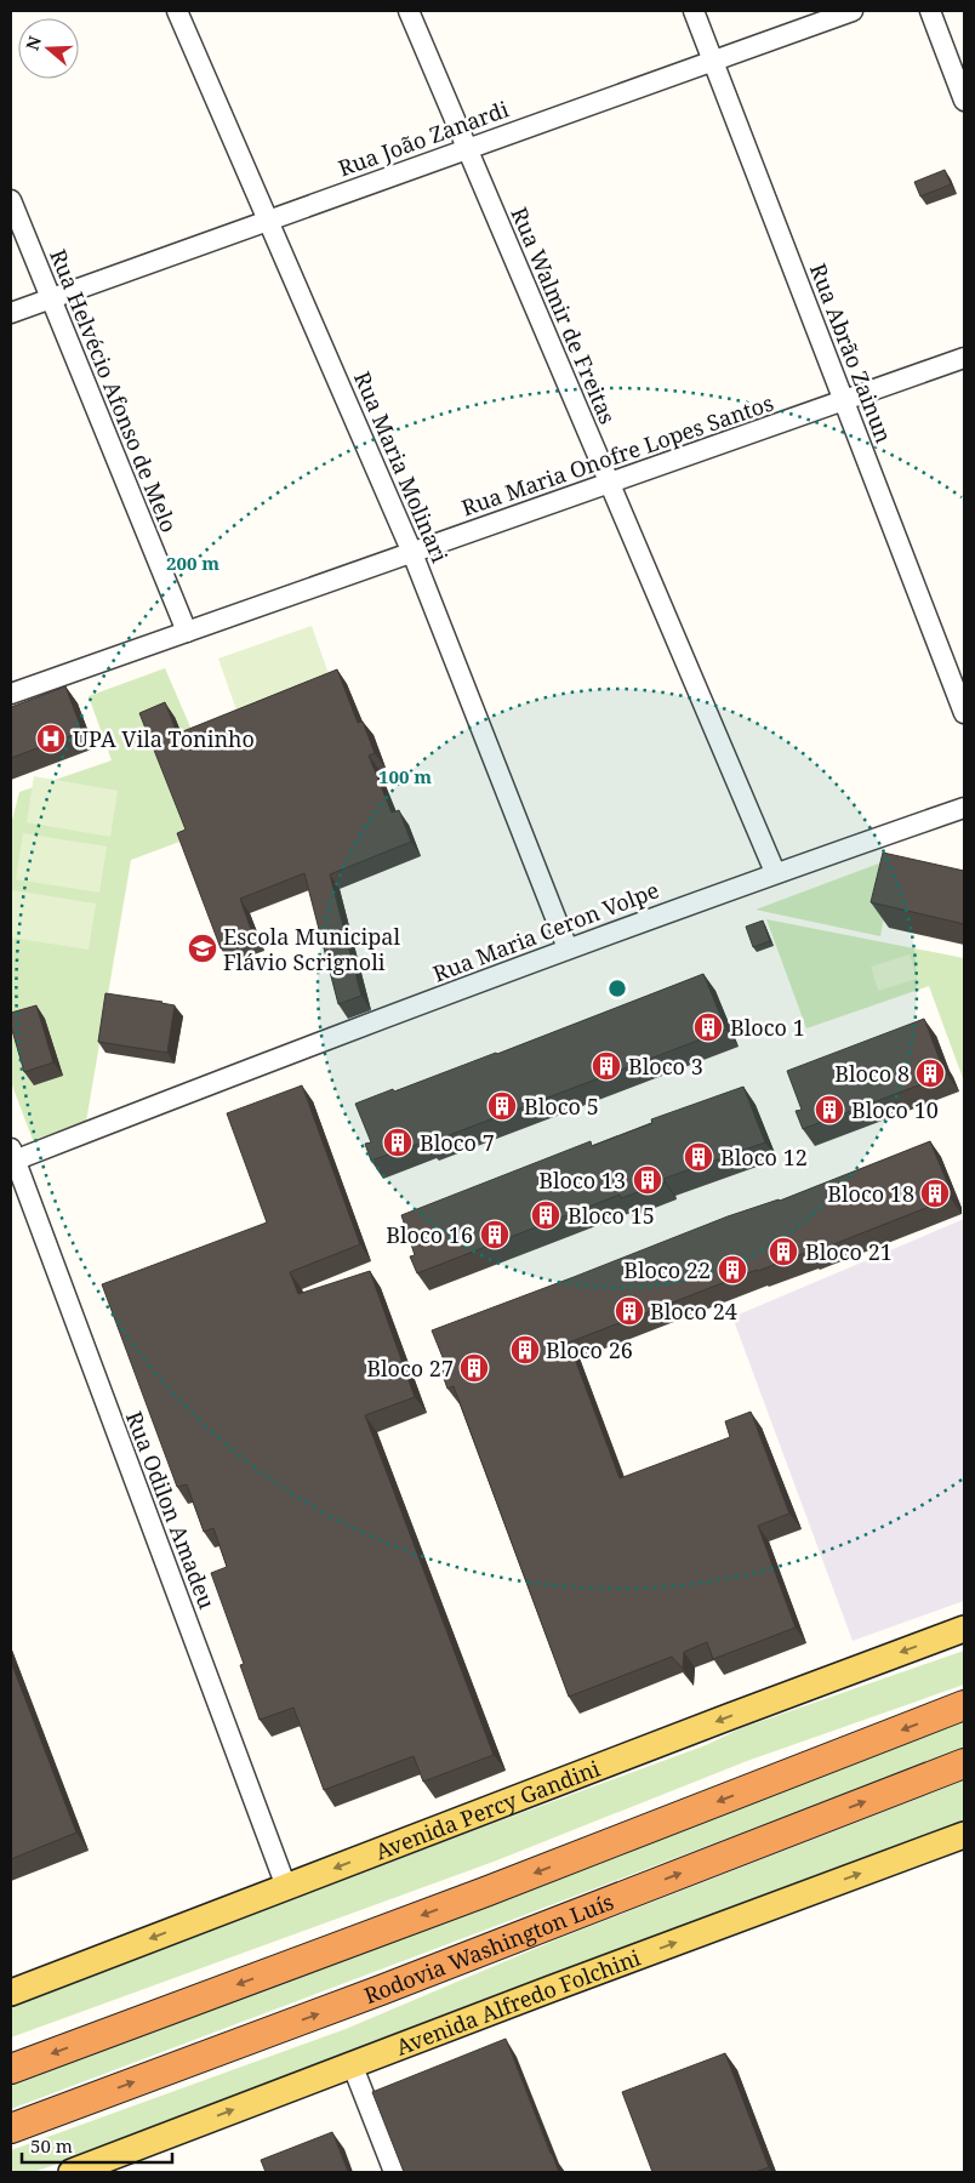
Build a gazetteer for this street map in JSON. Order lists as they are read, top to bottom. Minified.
{"streets":{"highway":["Rodovia Washington Luís"],"main road":["Avenida Percy Gandini","Avenida Alfredo Folchini"],"street":["Rua João Zanardi","Rua Walmir de Freitas","Rua Abrão Zainun","Rua Helvécio Afonso de Melo","Rua Maria Onofre Lopes Santos","Rua Maria Molinari","Rua Maria Ceron Volpe","Rua Odilon Amadeu"]},"crossings":[["Rua João Zanardi","Rua Walmir de Freitas"],["Rua João Zanardi","Rua Abrão Zainun"],["Rua João Zanardi","Rua Helvécio Afonso de Melo"],["Rua João Zanardi","Rua Maria Molinari"],["Rua Walmir de Freitas","Rua Maria Onofre Lopes Santos"],["Rua Walmir de Freitas","Rua Maria Ceron Volpe"],["Rua Abrão Zainun","Rua Maria Onofre Lopes Santos"],["Rua Helvécio Afonso de Melo","Rua Maria Onofre Lopes Santos"],["Rua Maria Onofre Lopes Santos","Rua Maria Molinari"],["Rua Maria Molinari","Rua Maria Ceron Volpe"],["Rua Maria Ceron Volpe","Rua Odilon Amadeu"],["Rua Odilon Amadeu","Avenida Percy Gandini"]],"one_way":["Avenida Percy Gandini","Avenida Alfredo Folchini"],"places":{"hospital":["UPA Vila Toninho"],"school or university":["Escola Municipal Flávio Scrignoli"],"building":["Bloco 1","Bloco 3","Bloco 8","Bloco 5","Bloco 10","Bloco 7","Bloco 12","Bloco 13","Bloco 18","Bloco 15","Bloco 16","Bloco 21","Bloco 22","Bloco 24","Bloco 26","Bloco 27"]},"scale_bar":"50 m","north":"left","rings":["200 m","100 m"]}
